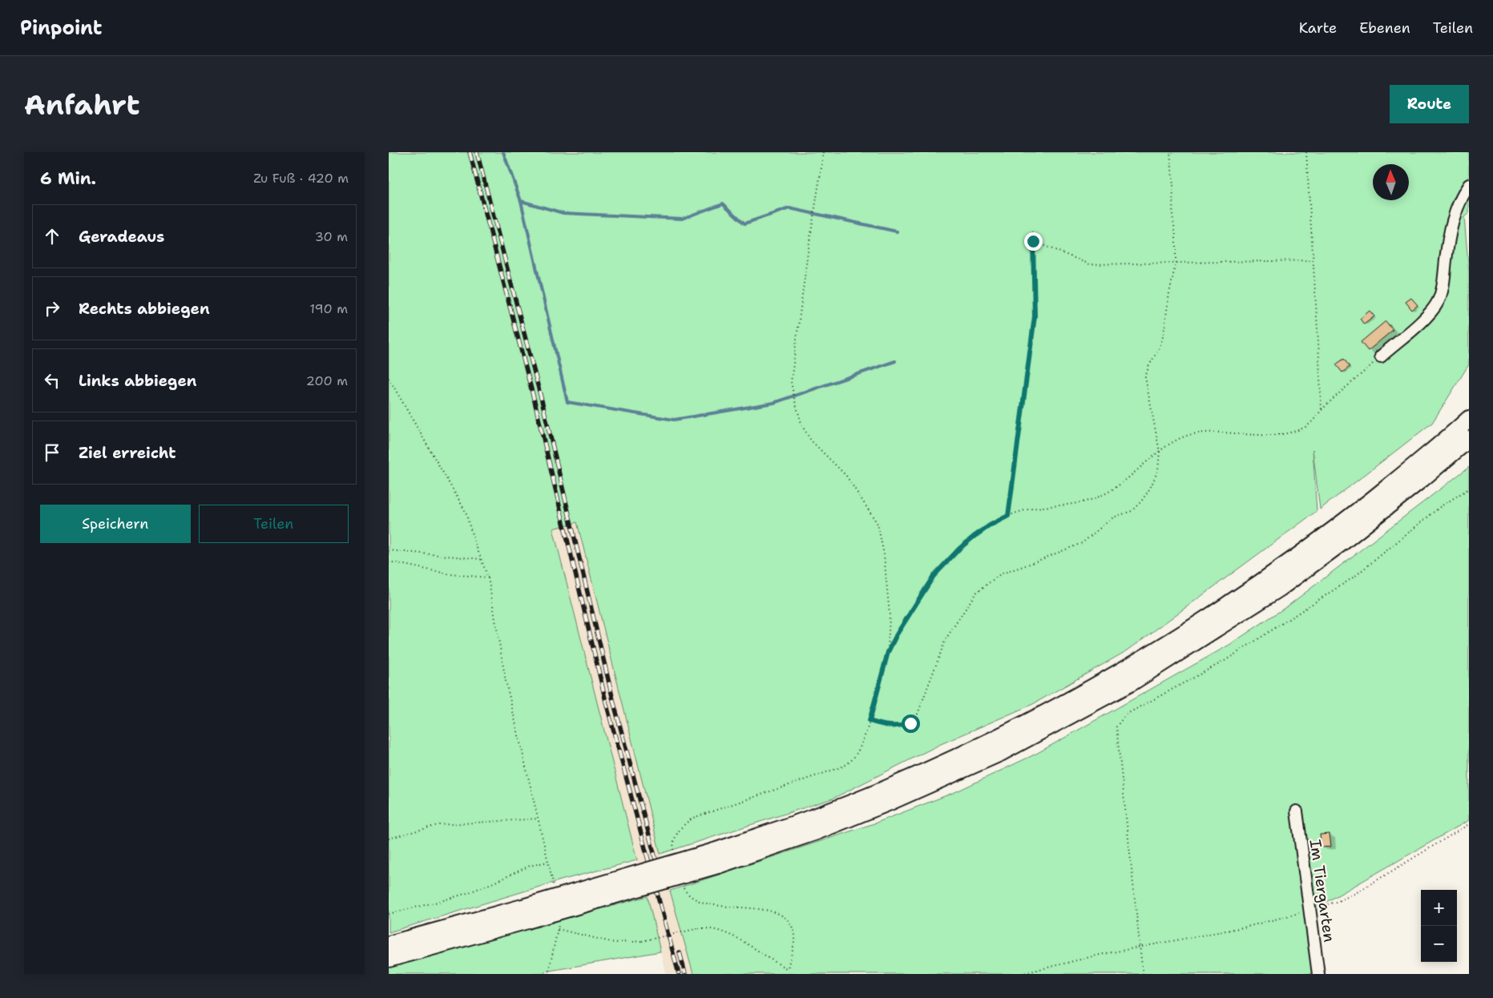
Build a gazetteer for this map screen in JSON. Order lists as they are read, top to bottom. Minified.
{"streets":{"street":["Im Tiergarten"]},"north":"top","page":{"header":"Pinpoint","nav":["Karte","Ebenen","Teilen"],"buttons":["Route",["Speichern","Teilen"]],"title":"Anfahrt","heading":["6 Min.","Zu Fuß · 420 m"],"list":[["Geradeaus","30 m"],["Rechts abbiegen","190 m"],["Links abbiegen","200 m"],"Ziel erreicht"],"map_buttons":["+","−"]}}
